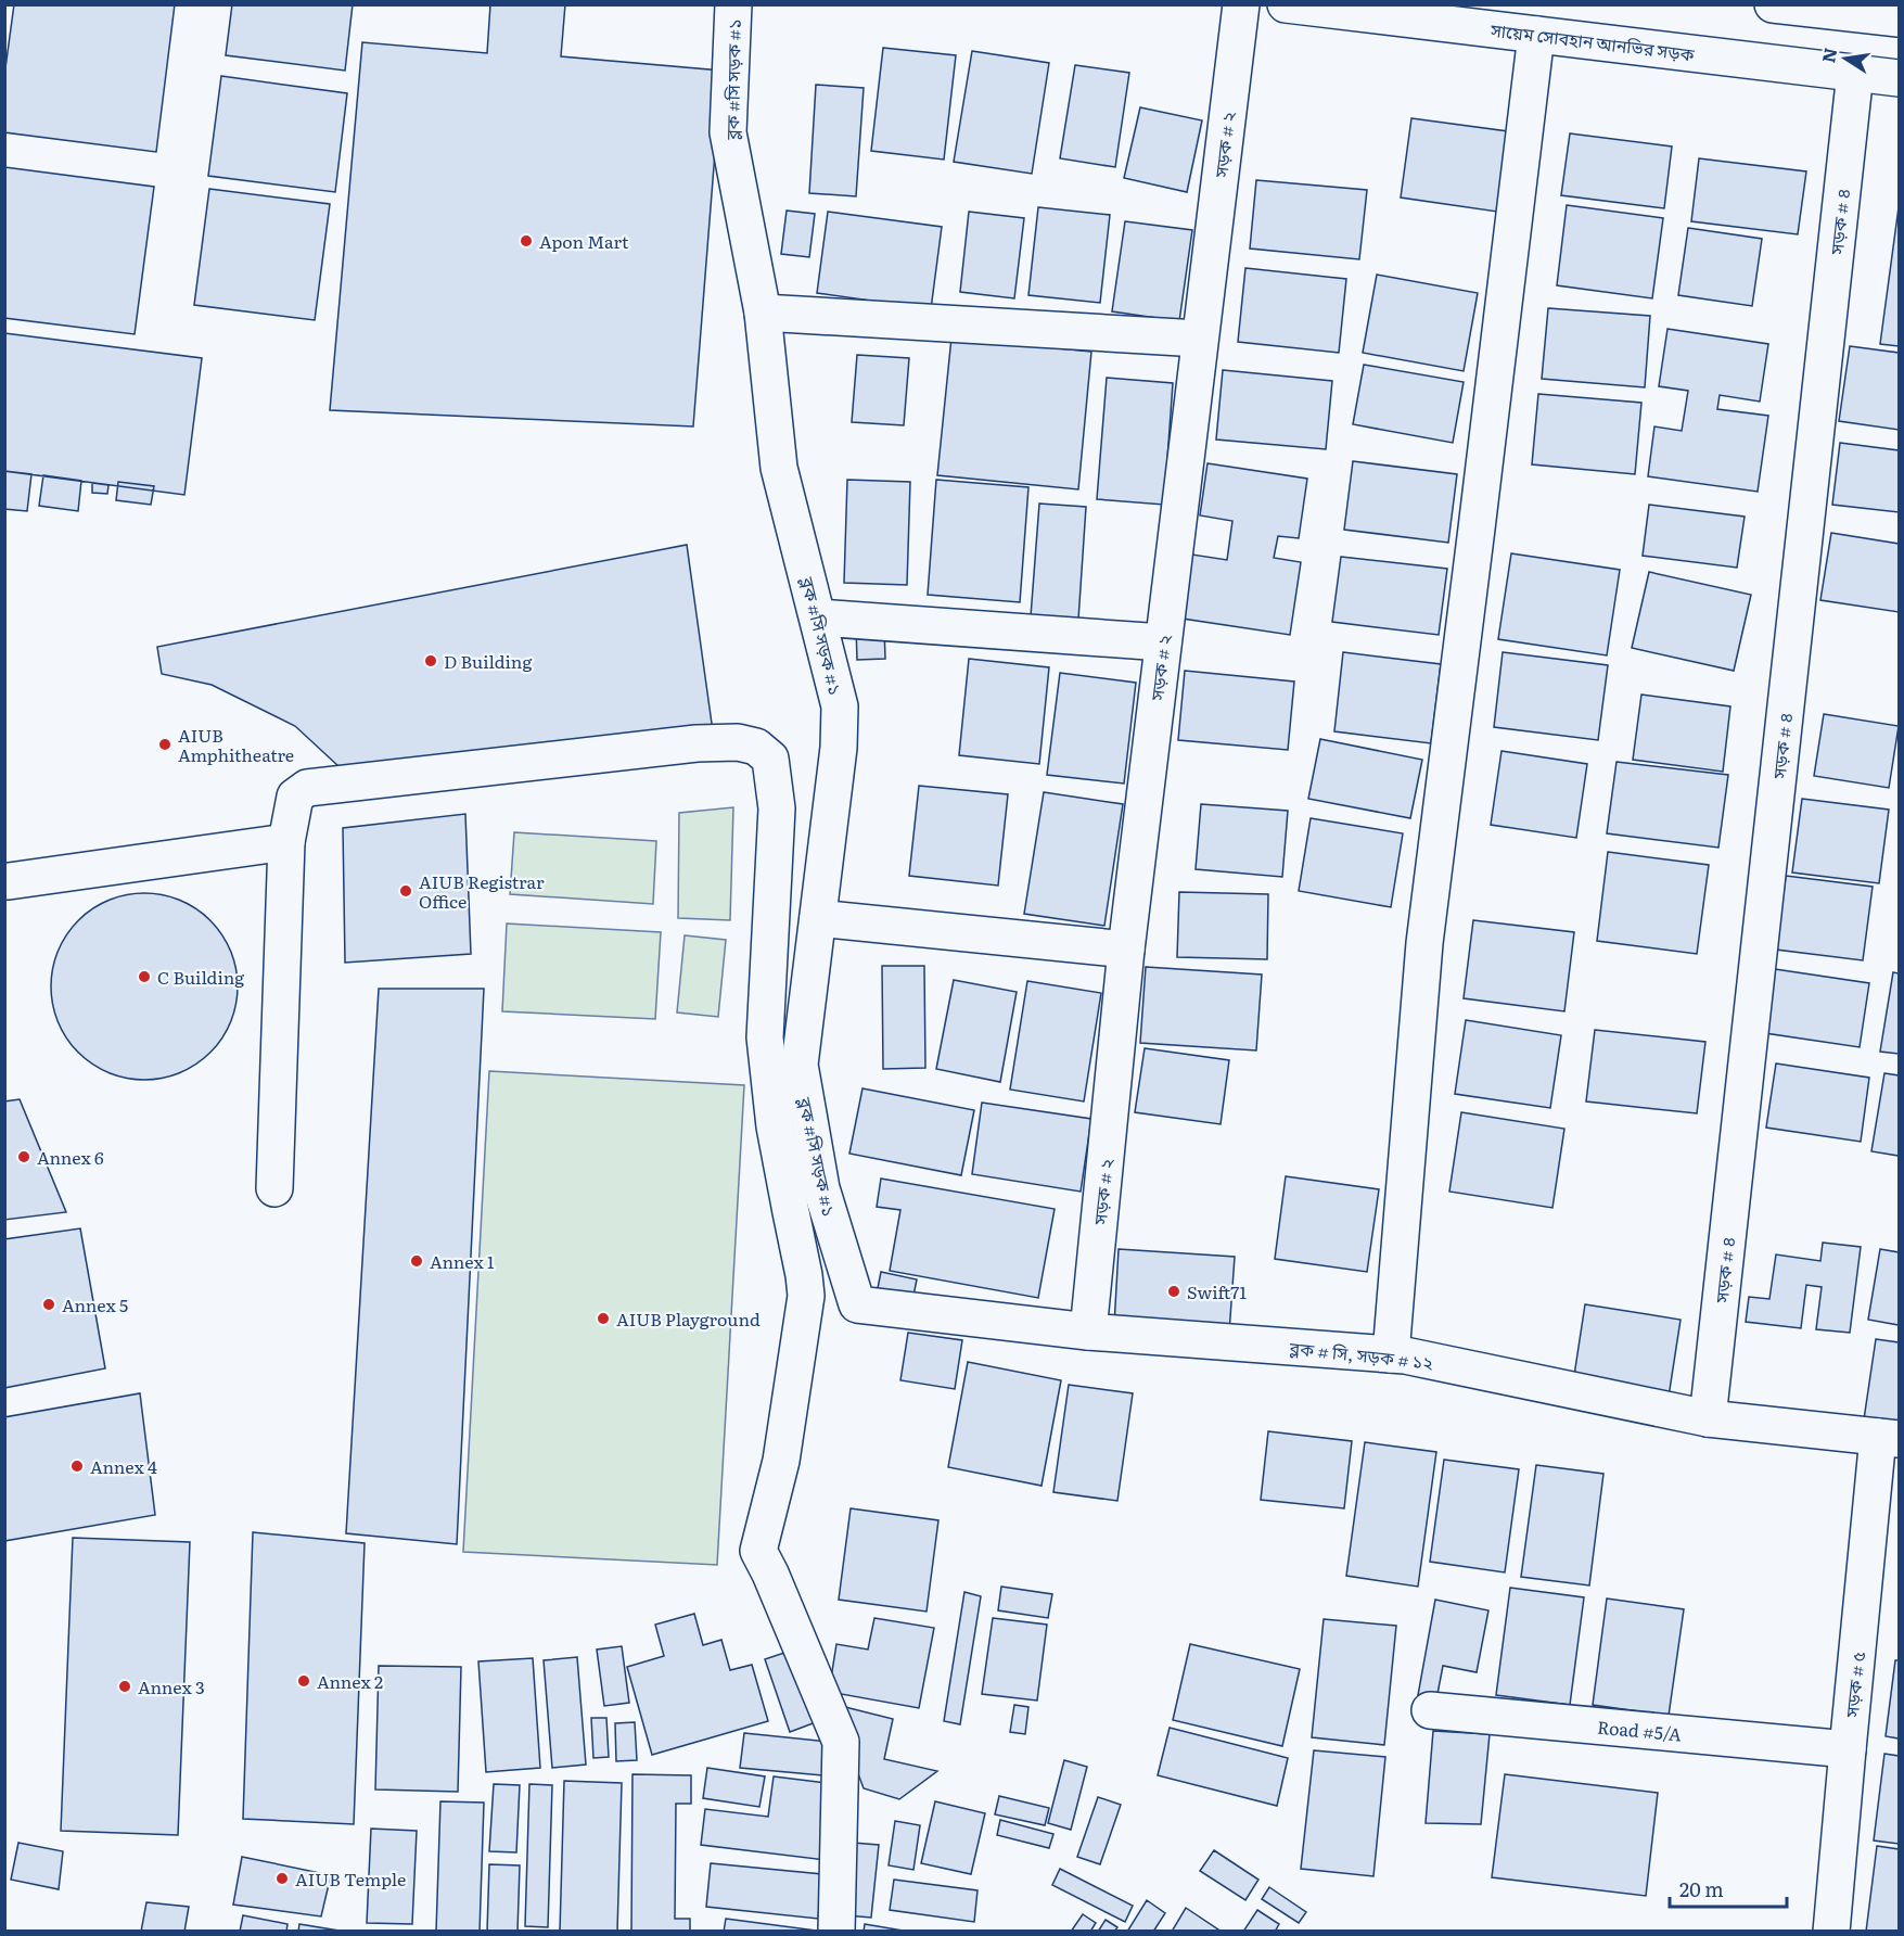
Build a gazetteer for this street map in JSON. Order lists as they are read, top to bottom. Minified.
{"streets":{"street":["সায়েম সোবহান আনভির সড়ক","ব্লক #সি সড়ক #১","সড়ক # ২","সড়ক # ৪","ব্লক # সি, সড়ক # ১২","সড়ক # ৫","Road #5/A"]},"crossings":[["সায়েম সোবহান আনভির সড়ক","সড়ক # ৪"],["ব্লক #সি সড়ক #১","ব্লক # সি, সড়ক # ১২"],["সড়ক # ২","ব্লক # সি, সড়ক # ১২"],["সড়ক # ৪","ব্লক # সি, সড়ক # ১২"],["ব্লক # সি, সড়ক # ১২","সড়ক # ৫"],["সড়ক # ৫","Road #5/A"]],"places":["Apon Mart","D Building","AIUB Amphitheatre","AIUB Registrar Office","C Building","Annex 6","Annex 1","Swift71","Annex 5","AIUB Playground","Annex 4","Annex 2","Annex 3","AIUB Temple"],"scale_bar":"20 m","north":"left"}
